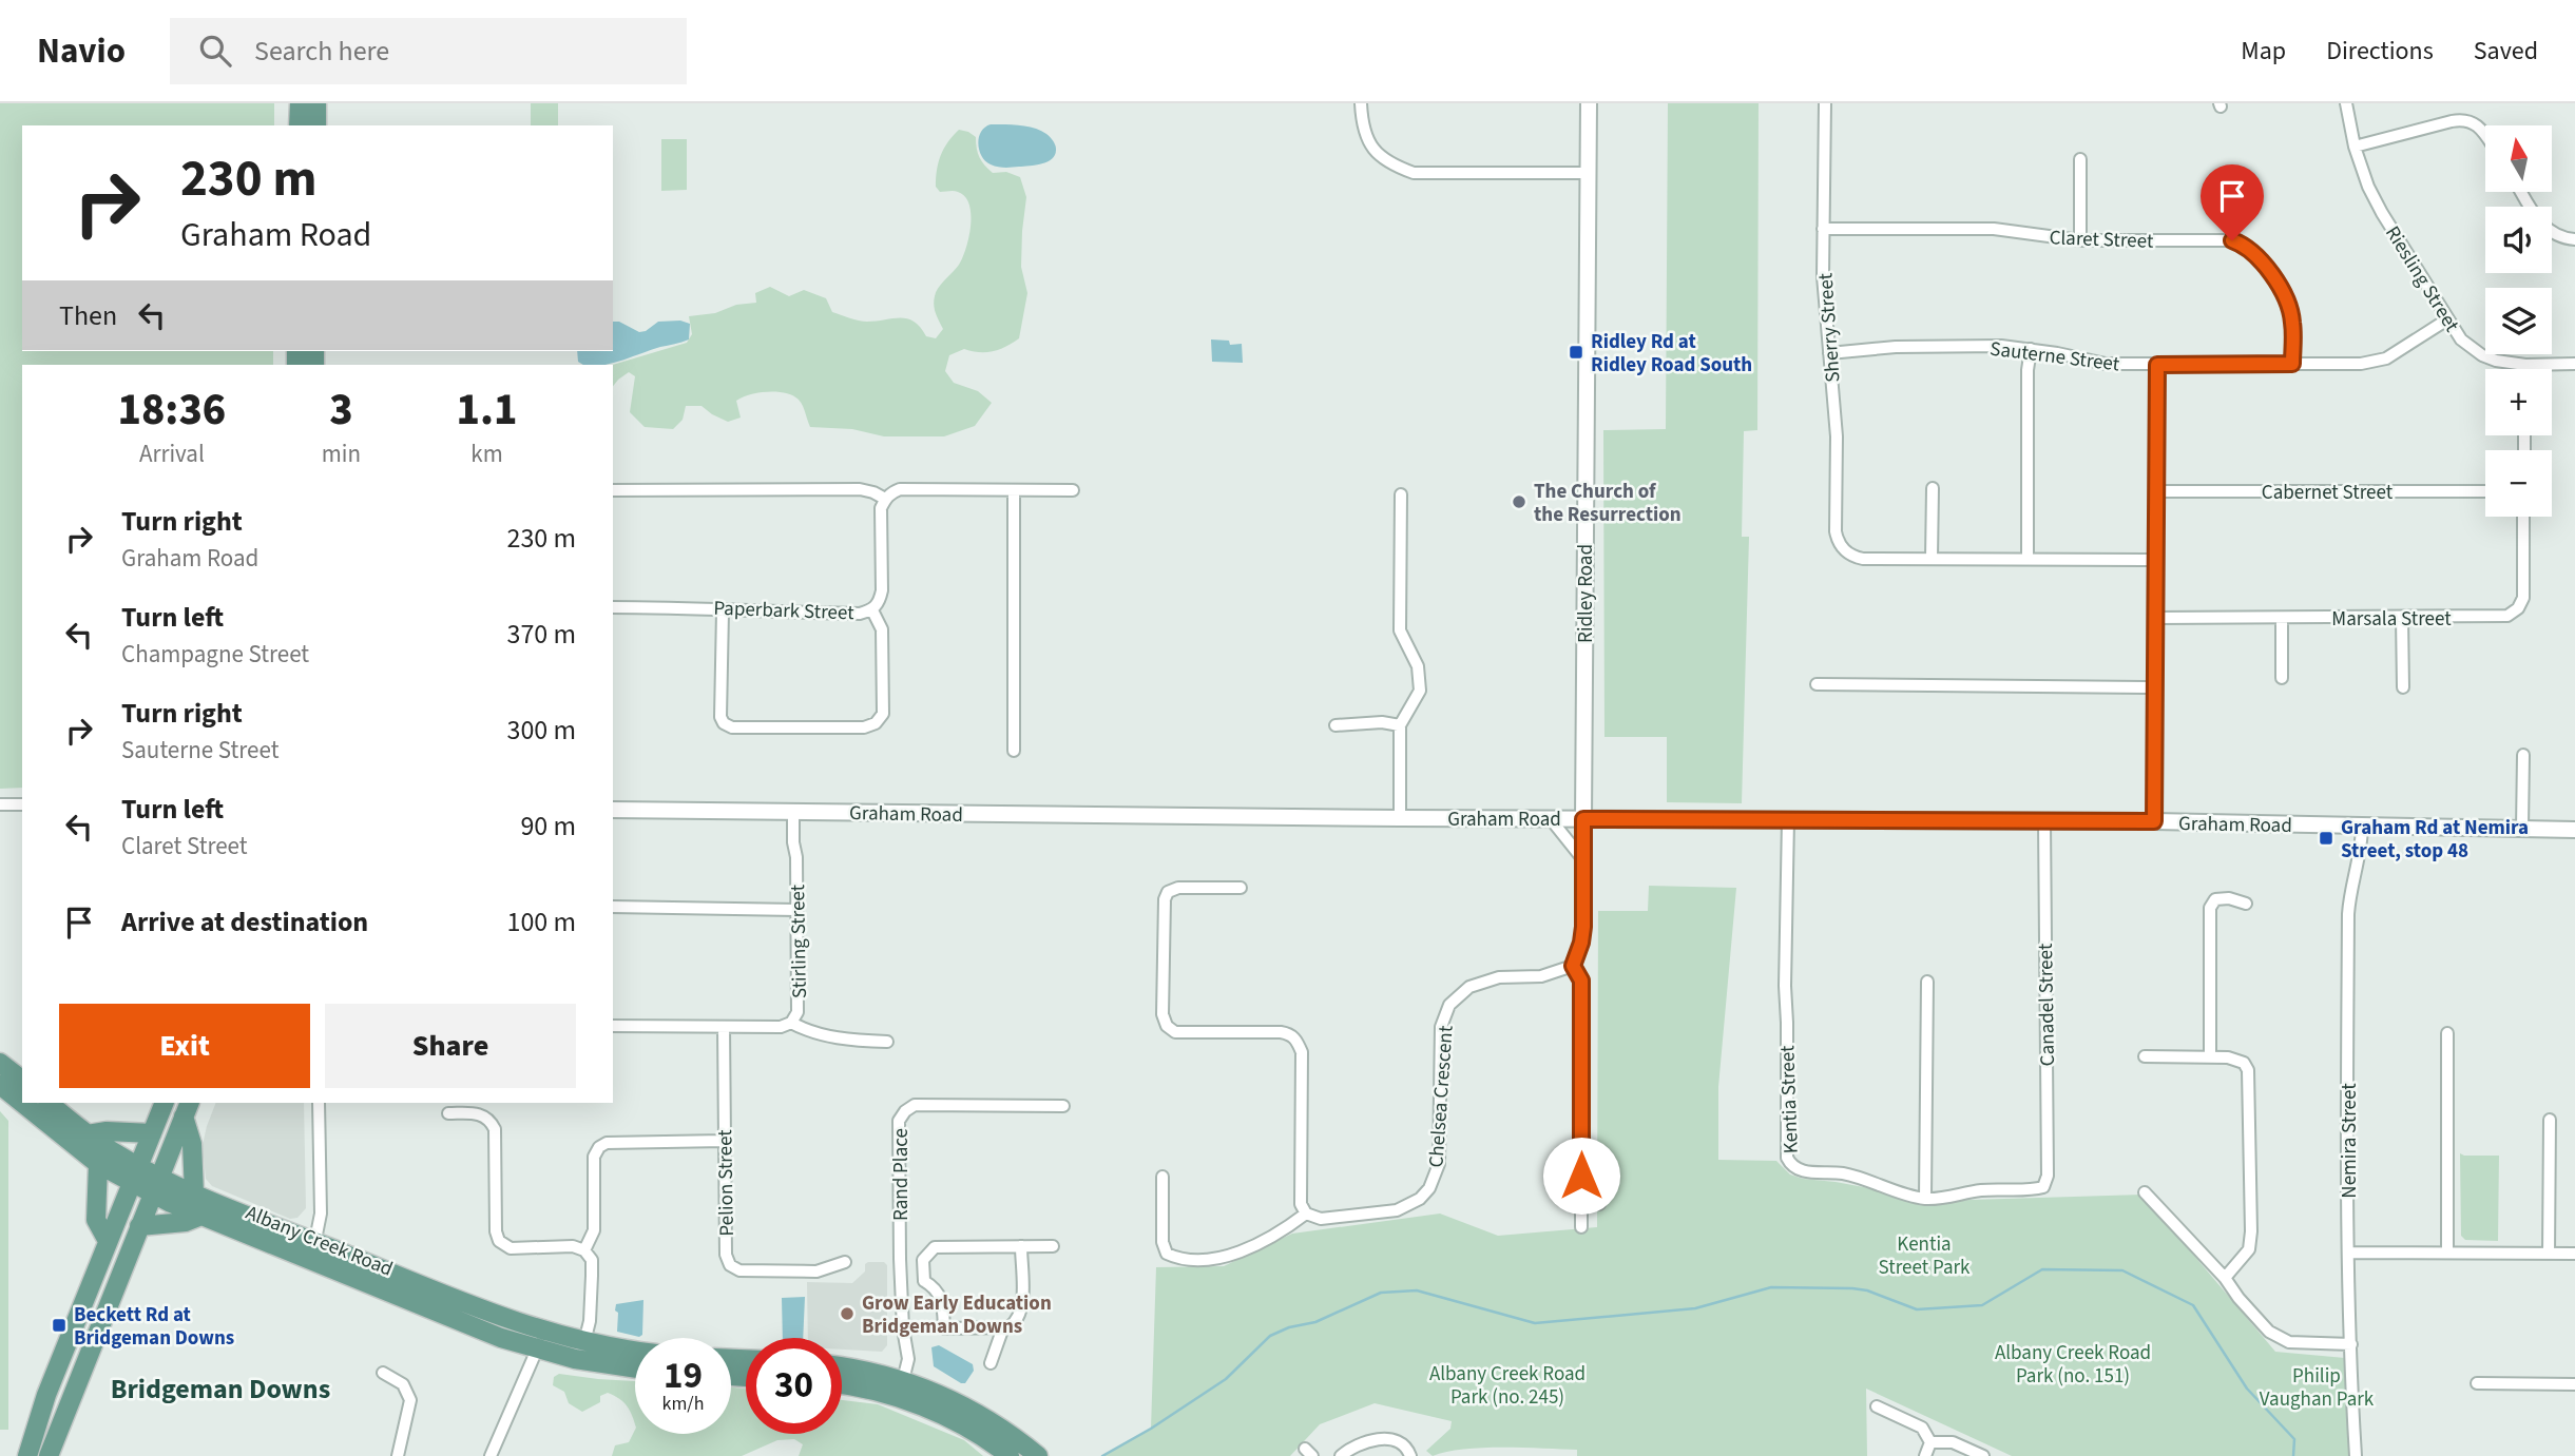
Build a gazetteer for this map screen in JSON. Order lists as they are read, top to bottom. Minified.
{"streets":{"main road":["Albany Creek Road"],"street":["Claret Street","Riesling Street","Sherry Street","Sauterne Street","Cabernet Street","Ridley Road","Paperbark Street","Marsala Street","Graham Road","Stirling Street","Canadel Street","Chelsea Crescent","Kentia Street","Nemira Street","Rand Place","Pelion Street"]},"crossings":[["Claret Street","Sherry Street"],["Claret Street","Sauterne Street"],["Riesling Street","Sauterne Street"],["Sherry Street","Sauterne Street"],["Ridley Road","Graham Road"],["Graham Road","Stirling Street"],["Graham Road","Canadel Street"],["Graham Road","Kentia Street"],["Graham Road","Nemira Street"],["Stirling Street","Pelion Street"],["Canadel Street","Kentia Street"]],"districts":["Bridgeman Downs"],"parks":["Kentia Street Park","Albany Creek Road Park (no. 151)","Albany Creek Road Park (no. 245)","Philip Vaughan Park"],"places":{"transit":["Ridley Rd at Ridley Road South","Graham Rd at Nemira Street, stop 48","Beckett Rd at Bridgeman Downs"],"other":["The Church of the Resurrection","Grow Early Education Bridgeman Downs"]},"north":"top","page":{"header":"Navio","search":"Search here","nav":["Map","Directions","Saved"],"map_buttons":["+","−"],"turn":["230 m","Graham Road"],"then":"Then","eta":["18:36","Arrival","3","min","1.1","km"],"list":[{"name":"Turn right","note":"Graham Road","value":"230 m"},{"name":"Turn left","note":"Champagne Street","value":"370 m"},{"name":"Turn right","note":"Sauterne Street","value":"300 m"},{"name":"Turn left","note":"Claret Street","value":"90 m"},{"name":"Arrive at destination","value":"100 m"}],"buttons":["Exit","Share"],"speed":"19 km/h","limit":"30"}}
